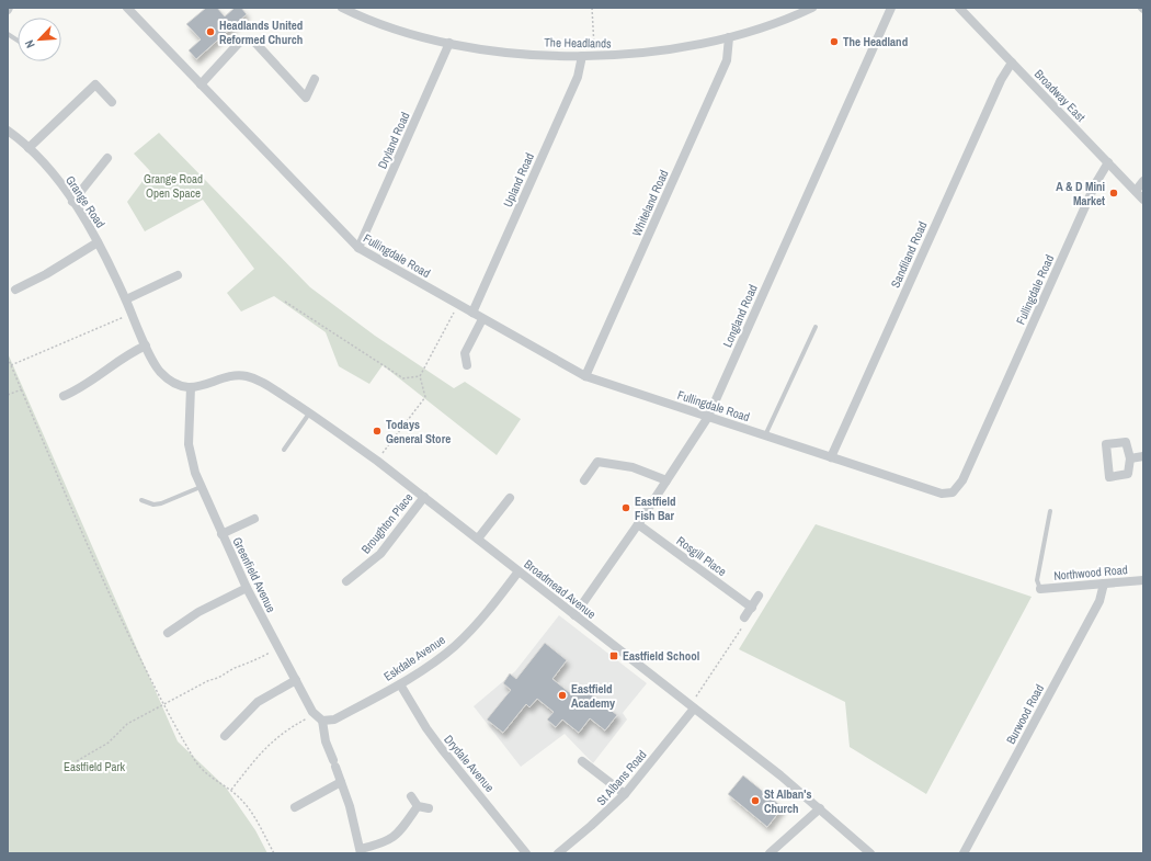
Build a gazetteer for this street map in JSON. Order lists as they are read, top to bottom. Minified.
{"streets":{"street":["The Headlands","Broadway East","Dryland Road","Upland Road","Grange Road","Whiteland Road","Sandiland Road","Fullingdale Road","Longland Road","Broughton Place","Rosgill Place","Northwood Road","Greenfield Avenue","Broadmead Avenue","Eskdale Avenue","Burwood Road","Drydale Avenue","St Albans Road"]},"crossings":[["The Headlands","Dryland Road"],["The Headlands","Upland Road"],["The Headlands","Whiteland Road"],["Broadway East","Sandiland Road"],["Broadway East","Fullingdale Road"],["Dryland Road","Fullingdale Road"],["Upland Road","Fullingdale Road"],["Grange Road","Greenfield Avenue"],["Grange Road","Broadmead Avenue"],["Whiteland Road","Fullingdale Road"],["Sandiland Road","Fullingdale Road"],["Fullingdale Road","Longland Road"],["Longland Road","Rosgill Place"],["Longland Road","Broadmead Avenue"],["Broughton Place","Broadmead Avenue"],["Northwood Road","Burwood Road"],["Greenfield Avenue","Broadmead Avenue"],["Greenfield Avenue","Eskdale Avenue"],["Broadmead Avenue","Eskdale Avenue"],["Broadmead Avenue","St Albans Road"],["Eskdale Avenue","Drydale Avenue"]],"parks":["Grange Road Open Space","Eastfield Park"],"places":{"other":["Headlands United Reformed Church","The Headland","A & D Mini Market","Todays General Store","Eastfield Fish Bar","Eastfield Academy","St Alban's Church"],"transit":["Eastfield School"]},"north":"bottom left"}
